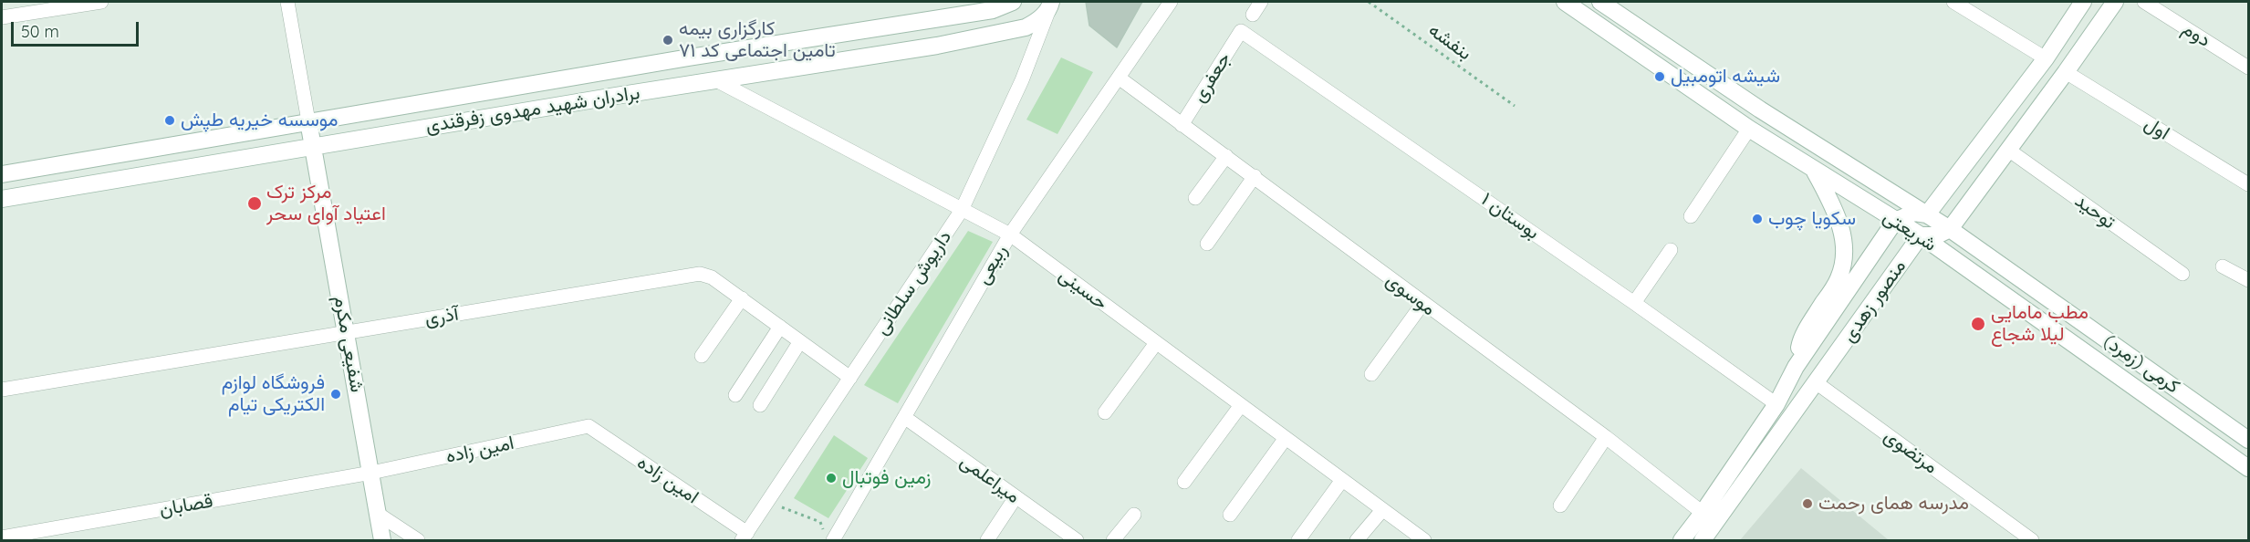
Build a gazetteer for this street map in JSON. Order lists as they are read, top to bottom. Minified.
{"streets":{"main road":["برادران شهید مهدوی زفرقندی","شریعتی","منصور زهدی","شفیعی مکرم","کرمی (زمرد)"],"street":["دوم","جعفری","اول","توحید","بوستان ۱","ربیعی","داریوش سلطانی","حسینی","موسوی","آذری","امين زاده","مرتضوی","میراعلمی","امین زاده","قصابان"],"path":["بنفشه"]},"crossings":[["جعفری","بوستان ۱"],["جعفری","موسوی"],["برادران شهید مهدوی زفرقندی","داریوش سلطانی"],["برادران شهید مهدوی زفرقندی","حسینی"],["برادران شهید مهدوی زفرقندی","شفیعی مکرم"],["بوستان ۱","منصور زهدی"],["شریعتی","منصور زهدی"],["شریعتی","کرمی (زمرد)"],["ربیعی","حسینی"],["ربیعی","موسوی"],["ربیعی","میراعلمی"],["داریوش سلطانی","حسینی"],["داریوش سلطانی","آذری"],["داریوش سلطانی","امین زاده"],["موسوی","منصور زهدی"],["منصور زهدی","مرتضوی"],["آذری","شفیعی مکرم"],["شفیعی مکرم","امين زاده"],["شفیعی مکرم","قصابان"],["امين زاده","امین زاده"],["امين زاده","قصابان"]],"places":["کارگزاری بیمه تامین اجتماعی کد ۷۱","شیشه اتومبیل","موسسه خیریه طپش","مرکز ترک اعتیاد آوای سحر","سکویا چوب","مطب مامایی لیلا شجاع","فروشگاه لوازم الکتریکی تیام","زمین فوتبال","مدرسه همای رحمت"],"scale_bar":"50 m"}
